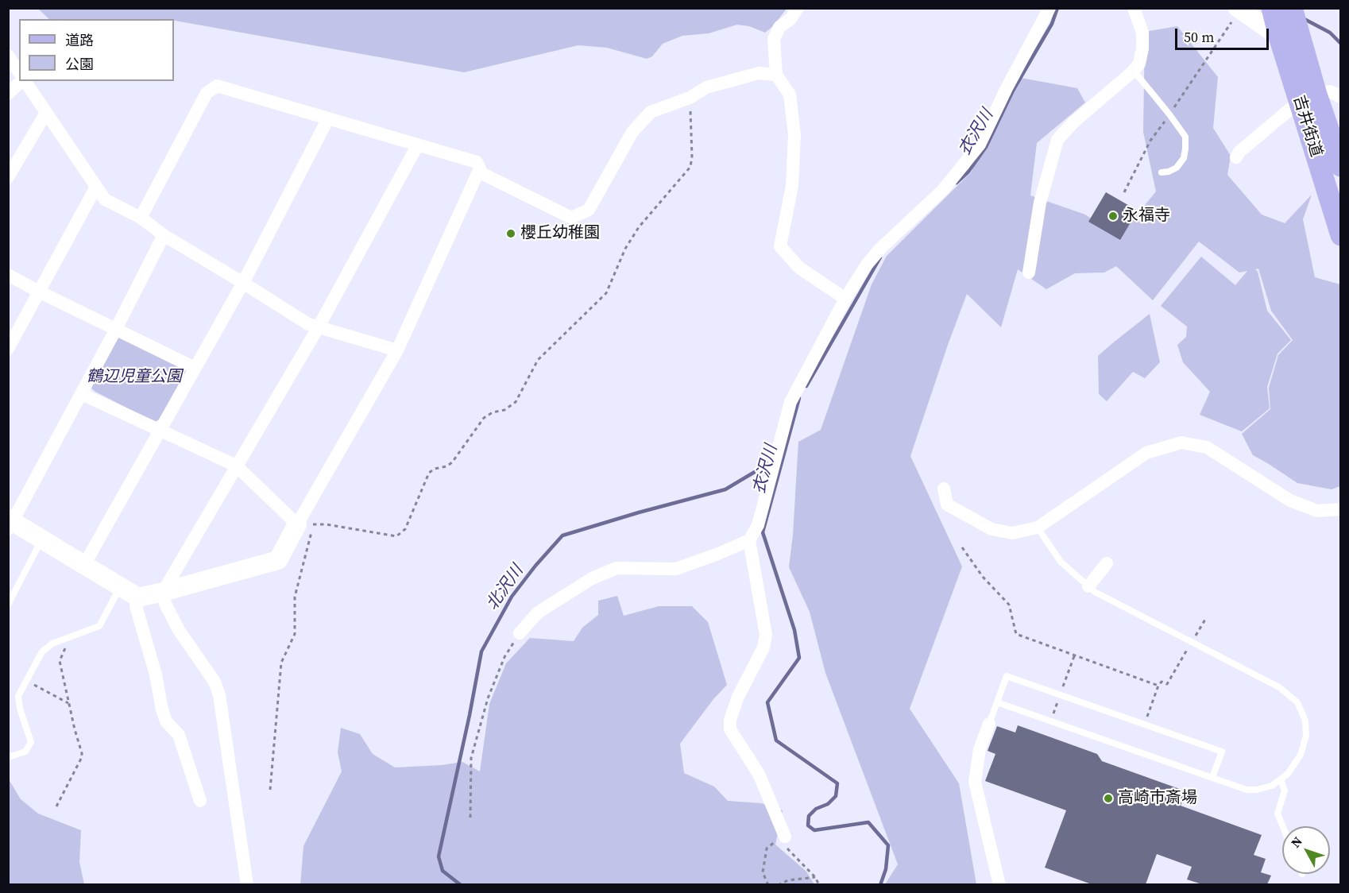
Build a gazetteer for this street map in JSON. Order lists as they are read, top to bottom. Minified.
{"streets":{"main road":["吉井街道"]},"water":["衣沢川","北沢川"],"parks":["鶴辺児童公園"],"places":["永福寺","櫻丘幼稚園","高崎市斎場"],"legend":["道路","公園"],"scale_bar":"50 m","north":"top left"}
